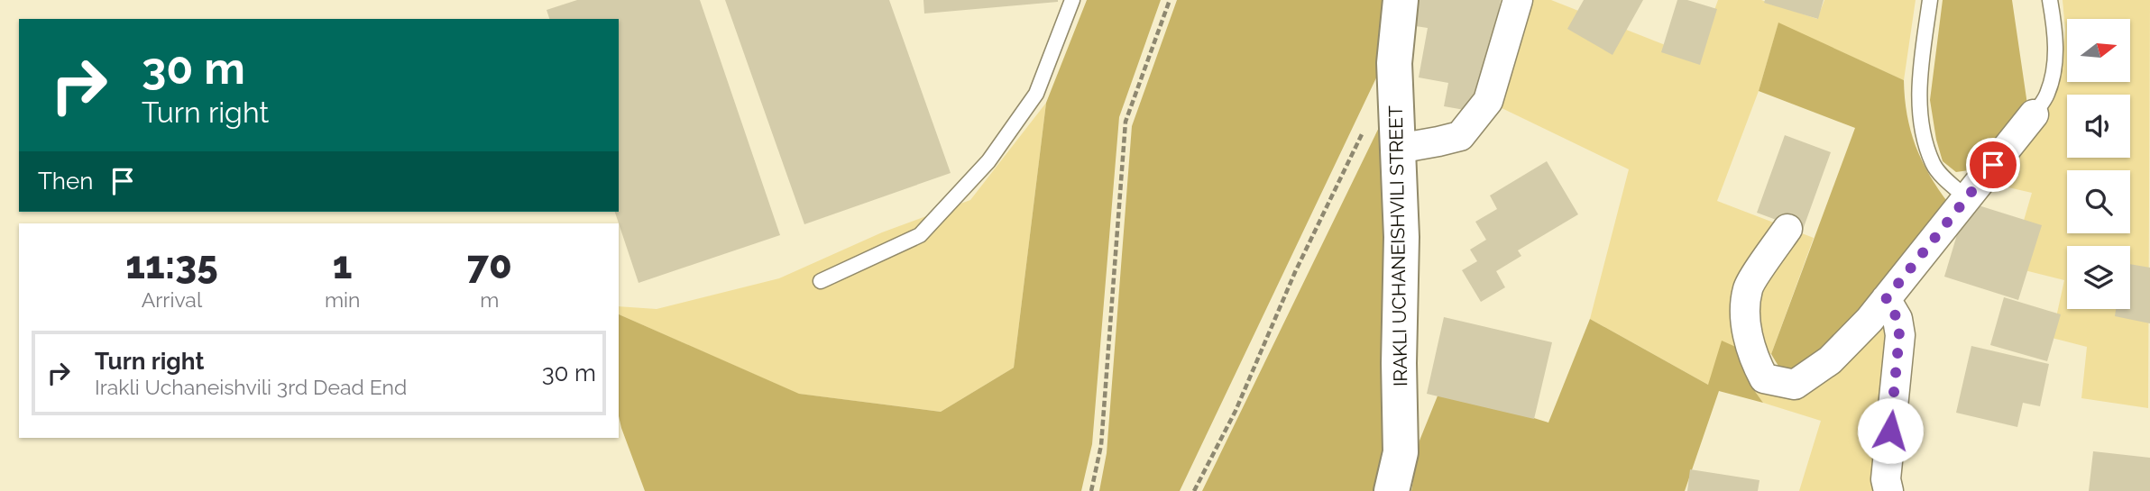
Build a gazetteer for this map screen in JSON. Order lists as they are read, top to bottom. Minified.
{"streets":{"street":["IRAKLI UCHANEISHVILI STREET"]},"north":"right","page":{"turn":["30 m","Turn right"],"then":"Then","eta":["11:35","Arrival","1","min","70","m"],"list":[{"name":"Turn right","note":"Irakli Uchaneishvili 3rd Dead End","value":"30 m"}]}}
